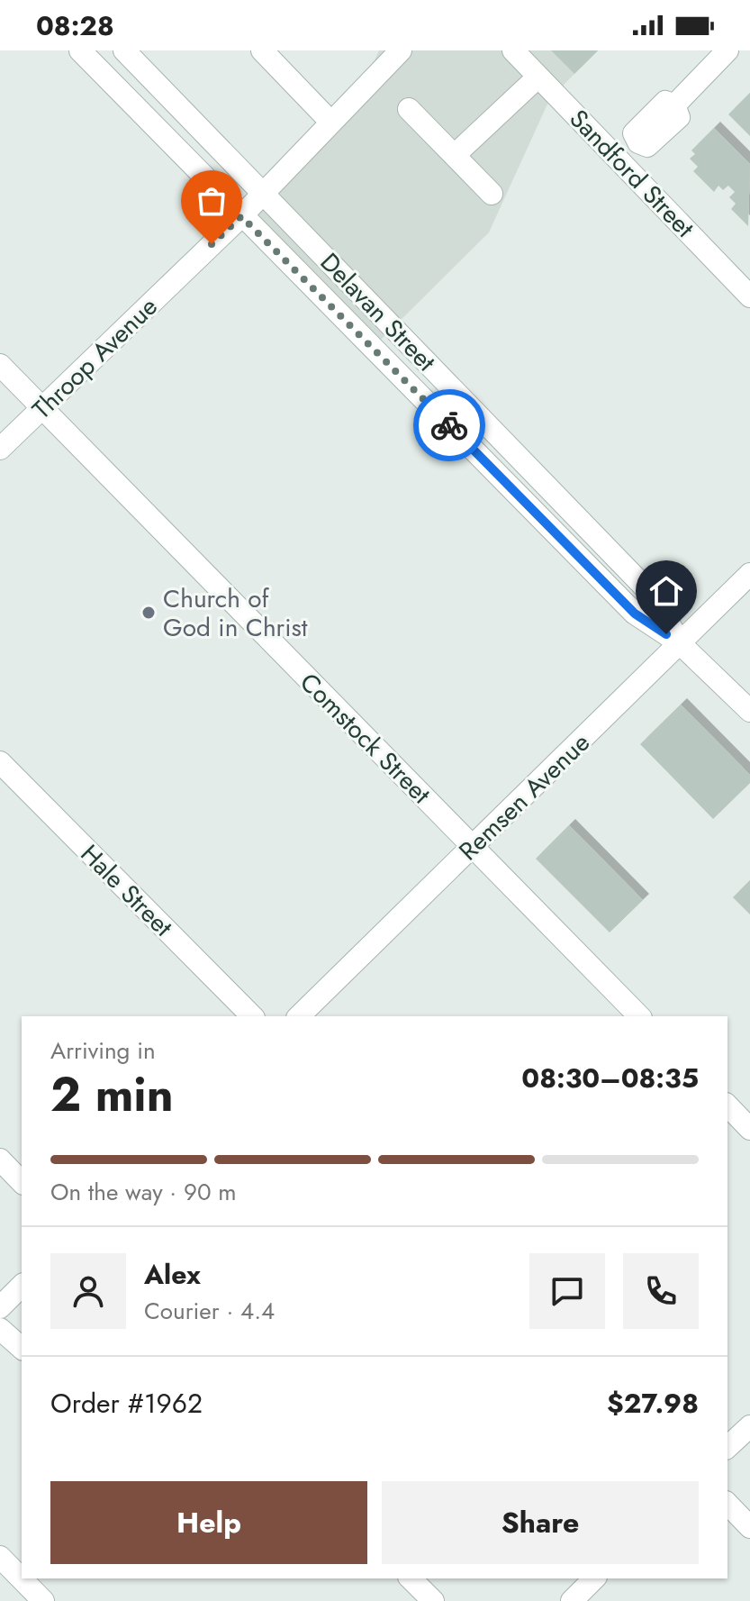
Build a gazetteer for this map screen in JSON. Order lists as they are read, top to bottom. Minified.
{"streets":{"street":["Sandford Street","Delavan Street","Throop Avenue","Comstock Street","Remsen Avenue","Hale Street"]},"crossings":[["Delavan Street","Throop Avenue"],["Delavan Street","Remsen Avenue"],["Throop Avenue","Comstock Street"],["Comstock Street","Remsen Avenue"]],"places":["Church of God in Christ"],"page":{"status":"08:28","heading":["2 min","Arriving in","08:30–08:35"],"panel":["Alex","Courier · 4.4","Order #1962","$27.98"],"bar":"On the way · 90 m","buttons":["Help","Share"]}}
